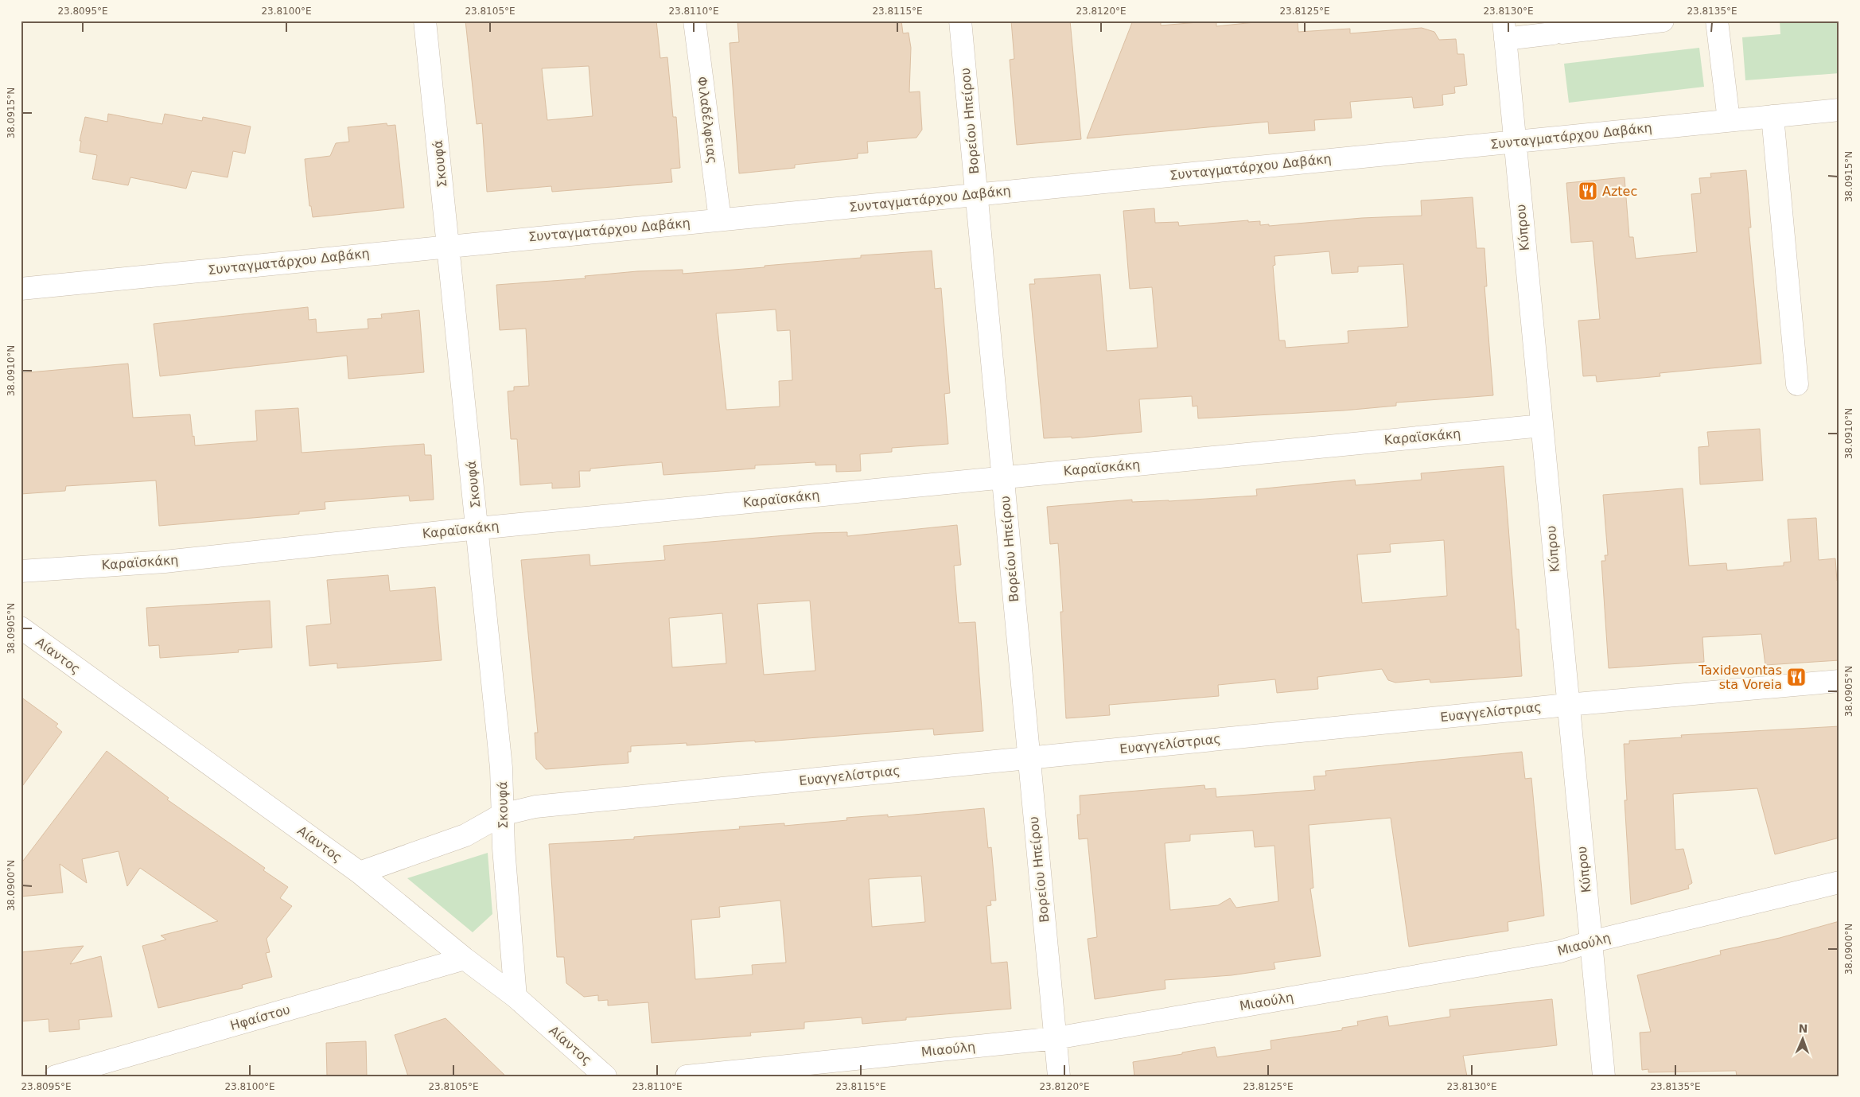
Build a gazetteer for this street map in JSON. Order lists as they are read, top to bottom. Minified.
{"streets":{"street":["Φιλαδέλφειας","Βορείου Ηπείρου","Συνταγματάρχου Δαβάκη","Σκουφά","Κύπρου","Καραϊσκάκη","Αίαντος","Ευαγγελίστριας","Μιαούλη","Ηφαίστου"]},"crossings":[["Φιλαδέλφειας","Συνταγματάρχου Δαβάκη"],["Βορείου Ηπείρου","Συνταγματάρχου Δαβάκη"],["Βορείου Ηπείρου","Καραϊσκάκη"],["Βορείου Ηπείρου","Ευαγγελίστριας"],["Βορείου Ηπείρου","Μιαούλη"],["Συνταγματάρχου Δαβάκη","Σκουφά"],["Συνταγματάρχου Δαβάκη","Κύπρου"],["Σκουφά","Καραϊσκάκη"],["Σκουφά","Αίαντος"],["Σκουφά","Ευαγγελίστριας"],["Κύπρου","Καραϊσκάκη"],["Κύπρου","Ευαγγελίστριας"],["Κύπρου","Μιαούλη"],["Αίαντος","Ευαγγελίστριας"],["Αίαντος","Ηφαίστου"]],"places":{"restaurant":["Aztec","Taxidevontas sta Voreia"]},"north":"top","coordinates":["23.8095°E","23.8100°E","23.8105°E","23.8110°E","23.8115°E","23.8120°E","23.8125°E","23.8130°E","23.8135°E","38.0915°N","38.0910°N","38.0905°N","38.0900°N"]}
